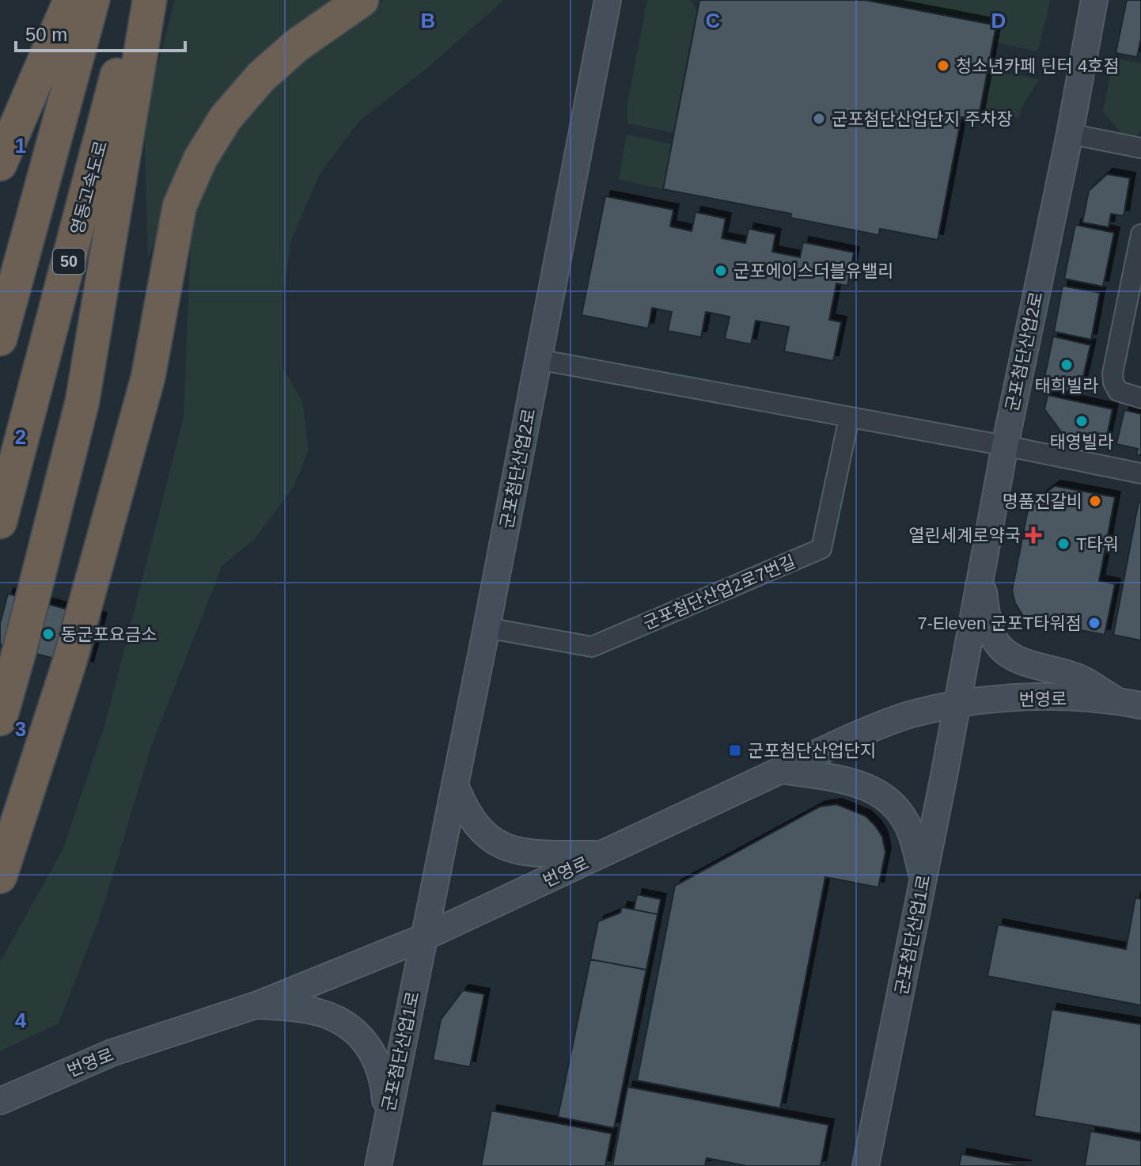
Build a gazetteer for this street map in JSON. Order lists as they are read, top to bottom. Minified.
{"streets":{"highway":["영동고속도로","50"],"street":["군포첨단산업2로","군포첨단산업2로7번길","번영로","군포첨단산업1로"]},"crossings":[["군포첨단산업2로","군포첨단산업2로7번길"],["군포첨단산업2로","번영로"],["군포첨단산업2로","군포첨단산업1로"],["번영로","군포첨단산업1로"]],"places":{"other":["청소년카페 틴터 4호점","군포첨단산업단지 주차장","군포에이스더블유밸리","태희빌라","태영빌라","명품진갈비","T타워","7-Eleven 군포T타워점","동군포요금소"],"health":["열린세계로약국"],"transit":["군포첨단산업단지"]},"scale_bar":"50 m","grid":{"columns":["B","C","D"],"rows":["1","2","3","4"]}}
